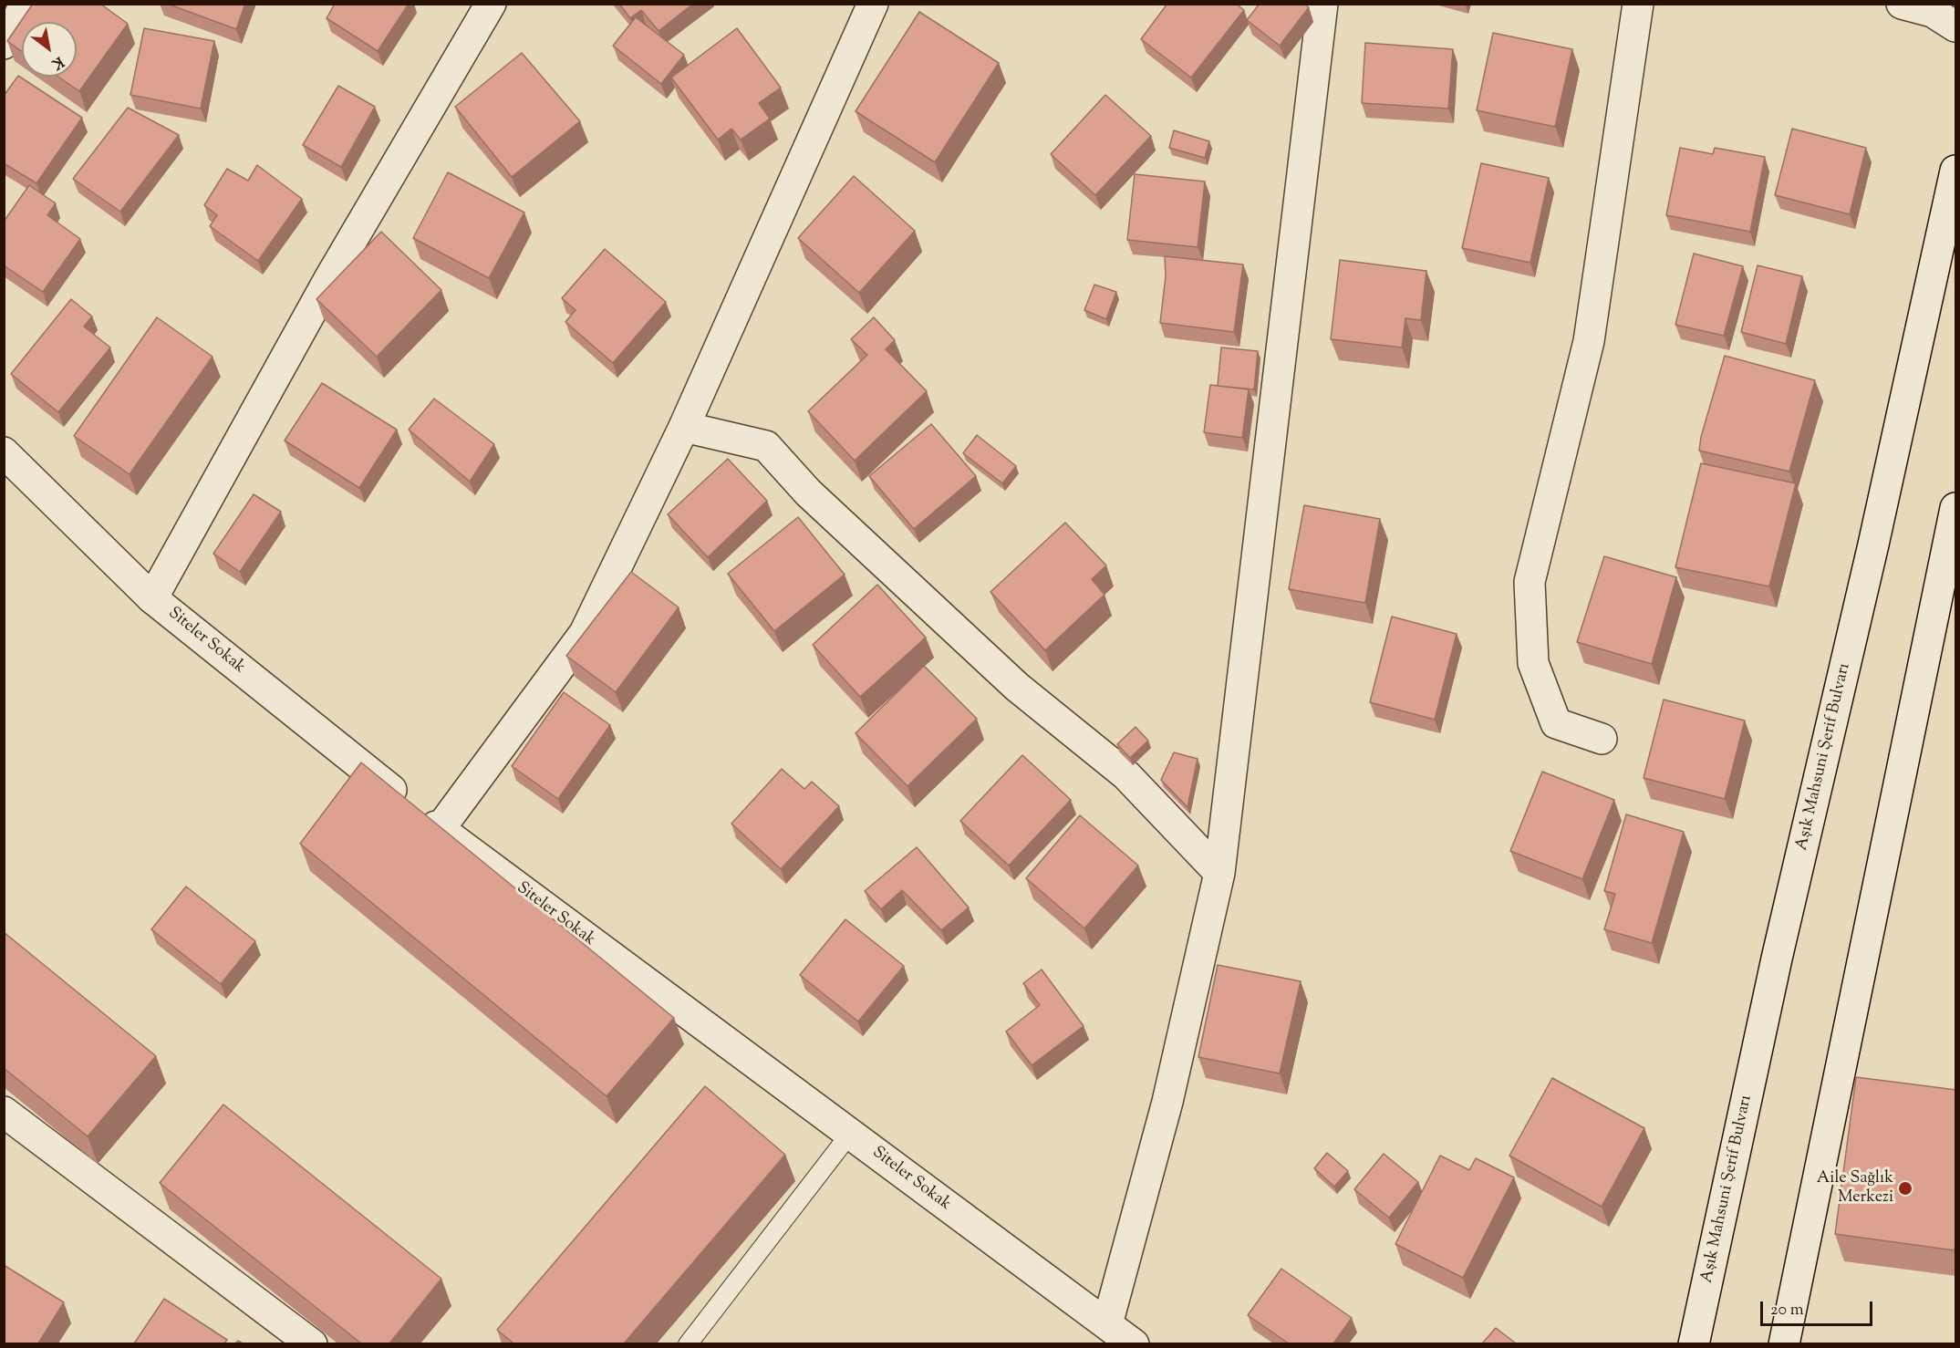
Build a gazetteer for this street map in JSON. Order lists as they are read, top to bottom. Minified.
{"streets":{"street":["Siteler Sokak","Aşık Mahsuni Şerif Bulvarı"]},"places":["Aile Sağlık Merkezi"],"scale_bar":"20 m","north":"bottom right"}
